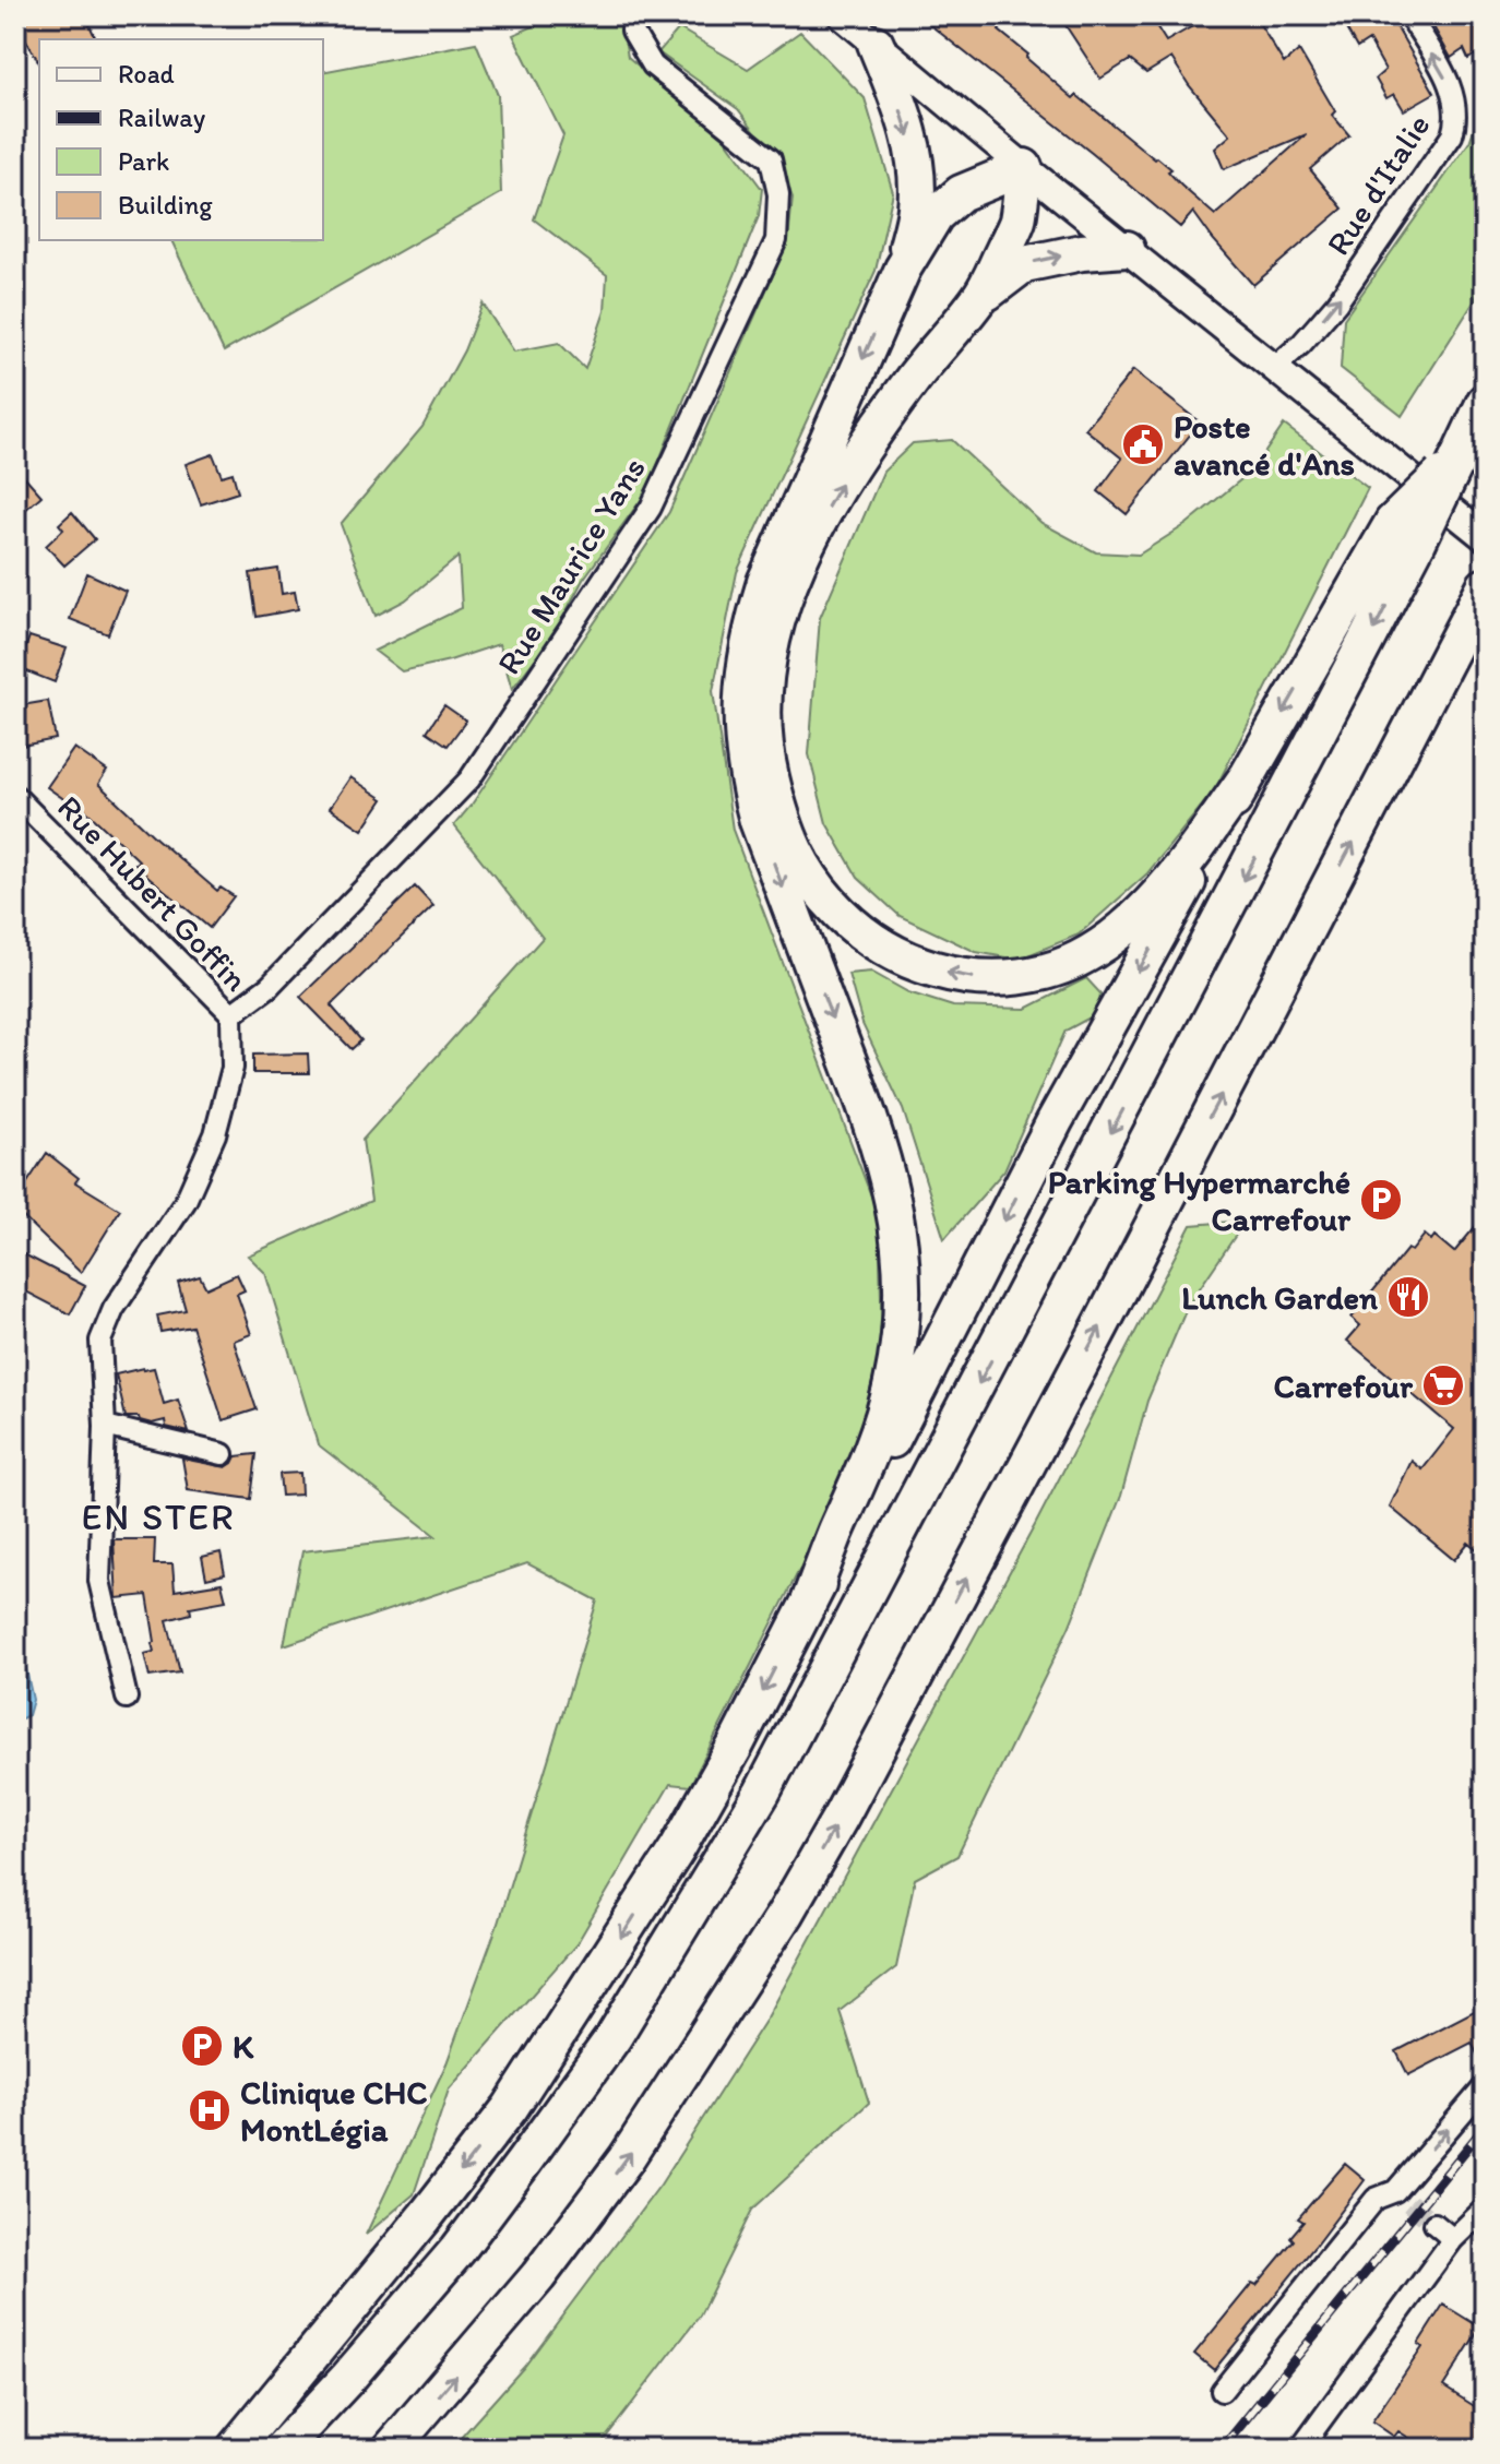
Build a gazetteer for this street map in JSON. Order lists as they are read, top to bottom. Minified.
{"streets":{"street":["Rue d'Italie","Rue Maurice Yans","Rue Hubert Goffin"]},"crossings":[["Rue Maurice Yans","Rue Hubert Goffin"]],"one_way":["Rue d'Italie"],"districts":["EN STER"],"places":{"public building":["Poste avancé d'Ans"],"parking":["Parking Hypermarché Carrefour","K"],"restaurant":["Lunch Garden"],"supermarket":["Carrefour"],"hospital":["Clinique CHC MontLégia"]},"legend":["Road","Railway","Park","Building"]}
